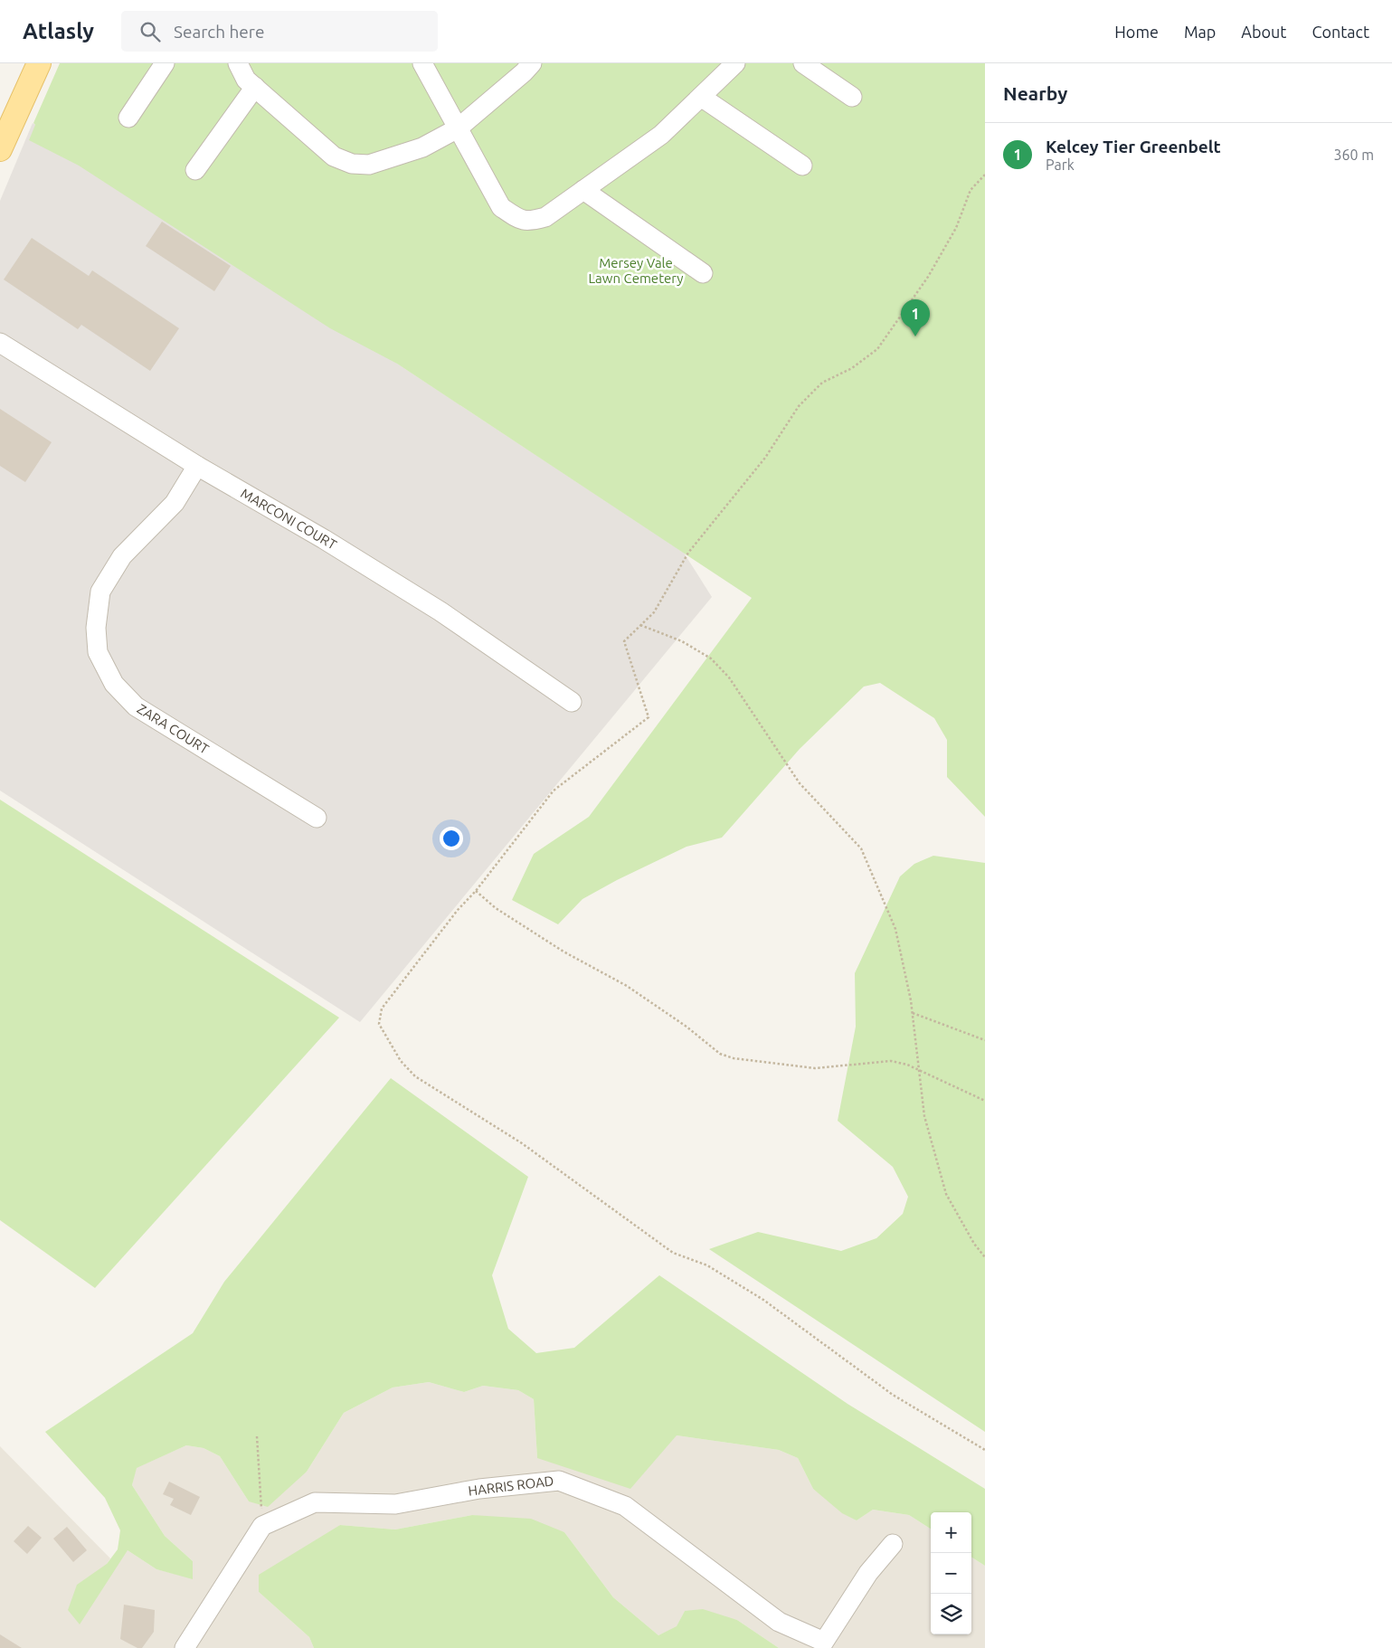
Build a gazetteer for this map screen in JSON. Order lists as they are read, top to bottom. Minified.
{"streets":{"street":["MARCONI COURT","ZARA COURT","HARRIS ROAD"]},"crossings":[["MARCONI COURT","ZARA COURT"]],"parks":["Mersey Vale Lawn Cemetery"],"page":{"header":"Atlasly","search":"Search here","nav":["Home","Map","About","Contact"],"heading":"Nearby","list":[{"mark":"1","name":"Kelcey Tier Greenbelt","note":"Park","value":"360 m"}],"pins":"1","map_buttons":["+","−"]}}
